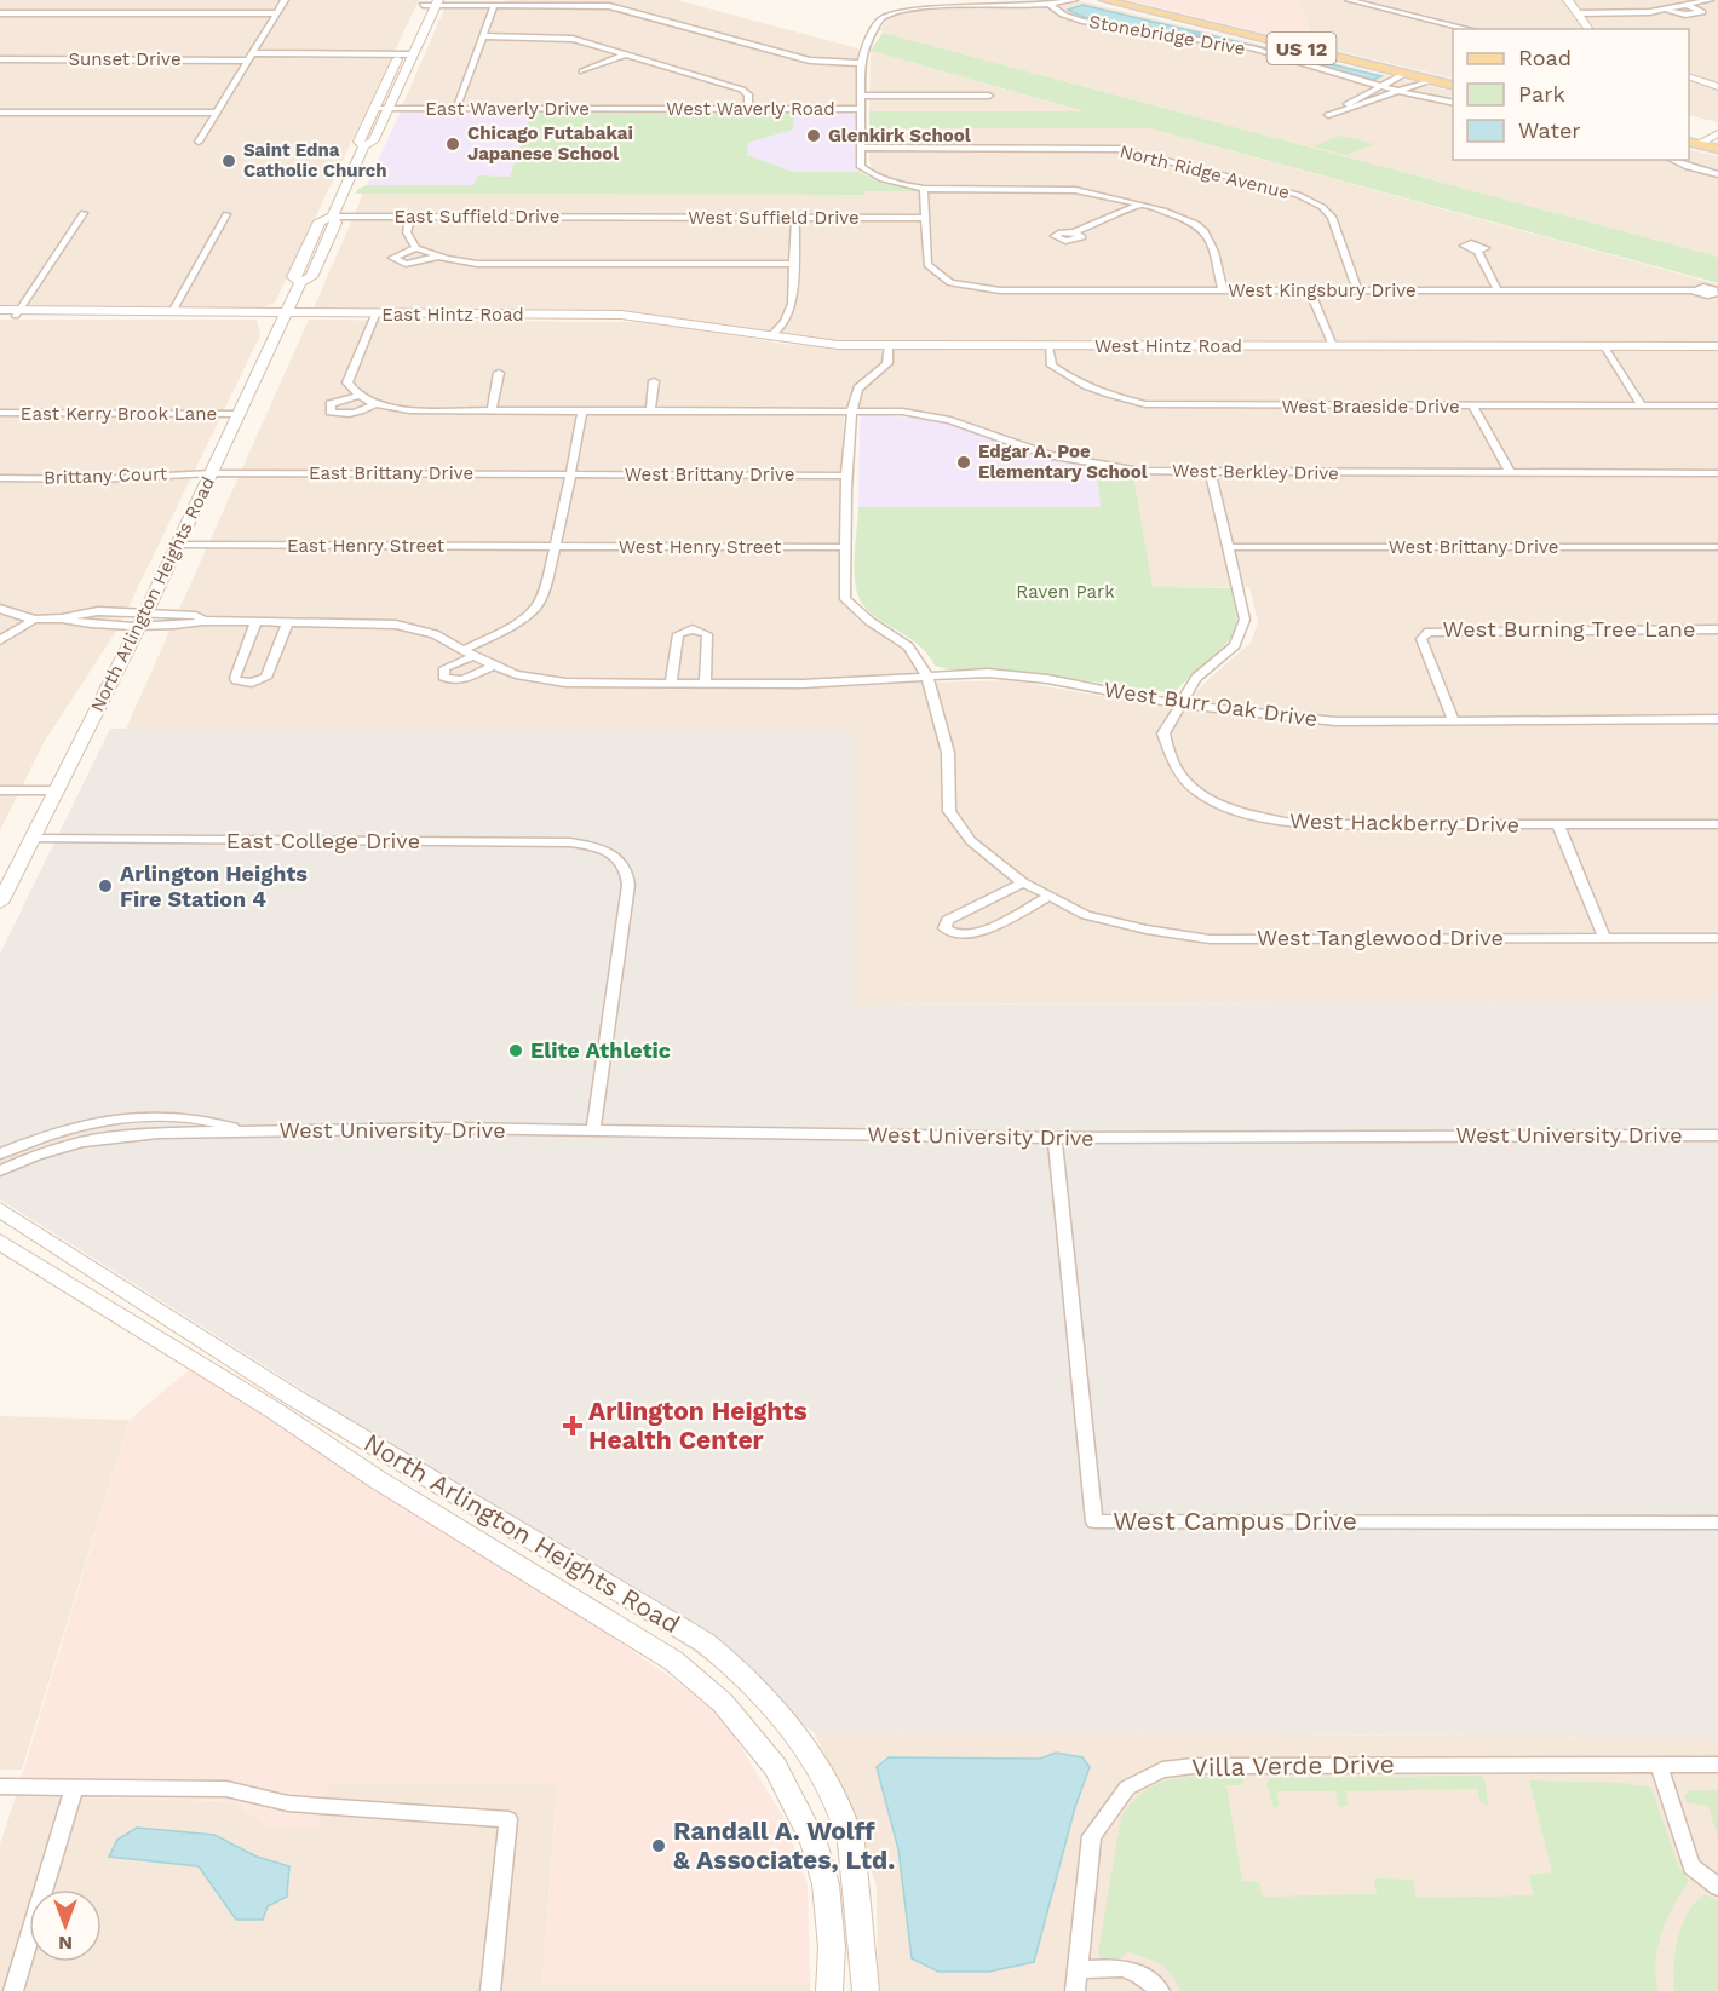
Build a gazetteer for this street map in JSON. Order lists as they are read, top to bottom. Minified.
{"streets":{"main road":["US 12","East Hintz Road","West Hintz Road","North Arlington Heights Road"],"street":["Stonebridge Drive","Sunset Drive","East Waverly Drive","West Waverly Road","North Ridge Avenue","East Suffield Drive","West Suffield Drive","West Kingsbury Drive","West Braeside Drive","East Kerry Brook Lane","West Berkley Drive","East Brittany Drive","West Brittany Drive","Brittany Court","East Henry Street","West Henry Street","West Burning Tree Lane","West Burr Oak Drive","West Hackberry Drive","East College Drive","West Tanglewood Drive","West University Drive","West Campus Drive","Villa Verde Drive"]},"crossings":[["Sunset Drive","North Arlington Heights Road"],["East Waverly Drive","West Waverly Road"],["East Waverly Drive","North Arlington Heights Road"],["North Ridge Avenue","West Kingsbury Drive"],["East Suffield Drive","West Suffield Drive"],["East Suffield Drive","North Arlington Heights Road"],["West Suffield Drive","West Kingsbury Drive"],["East Hintz Road","West Hintz Road"],["East Hintz Road","North Arlington Heights Road"],["West Hintz Road","West Braeside Drive"],["East Kerry Brook Lane","North Arlington Heights Road"],["West Berkley Drive","West Hackberry Drive"],["East Brittany Drive","West Brittany Drive"],["East Brittany Drive","Brittany Court"],["East Brittany Drive","North Arlington Heights Road"],["West Brittany Drive","West Hackberry Drive"],["Brittany Court","North Arlington Heights Road"],["East Henry Street","West Henry Street"],["East Henry Street","North Arlington Heights Road"],["West Henry Street","West Tanglewood Drive"],["North Arlington Heights Road","West Burr Oak Drive"],["North Arlington Heights Road","East College Drive"],["West Burning Tree Lane","West Burr Oak Drive"],["West Burr Oak Drive","West Hackberry Drive"],["West Burr Oak Drive","West Tanglewood Drive"],["East College Drive","West University Drive"],["West University Drive","West Campus Drive"]],"parks":["Raven Park"],"places":{"other":["Glenkirk School","Chicago Futabakai Japanese School","Saint Edna Catholic Church","Edgar A. Poe Elementary School","Arlington Heights Fire Station 4","Elite Athletic","Randall A. Wolff & Associates, Ltd."],"health":["Arlington Heights Health Center"]},"legend":["Road","Park","Water"],"north":"bottom"}
